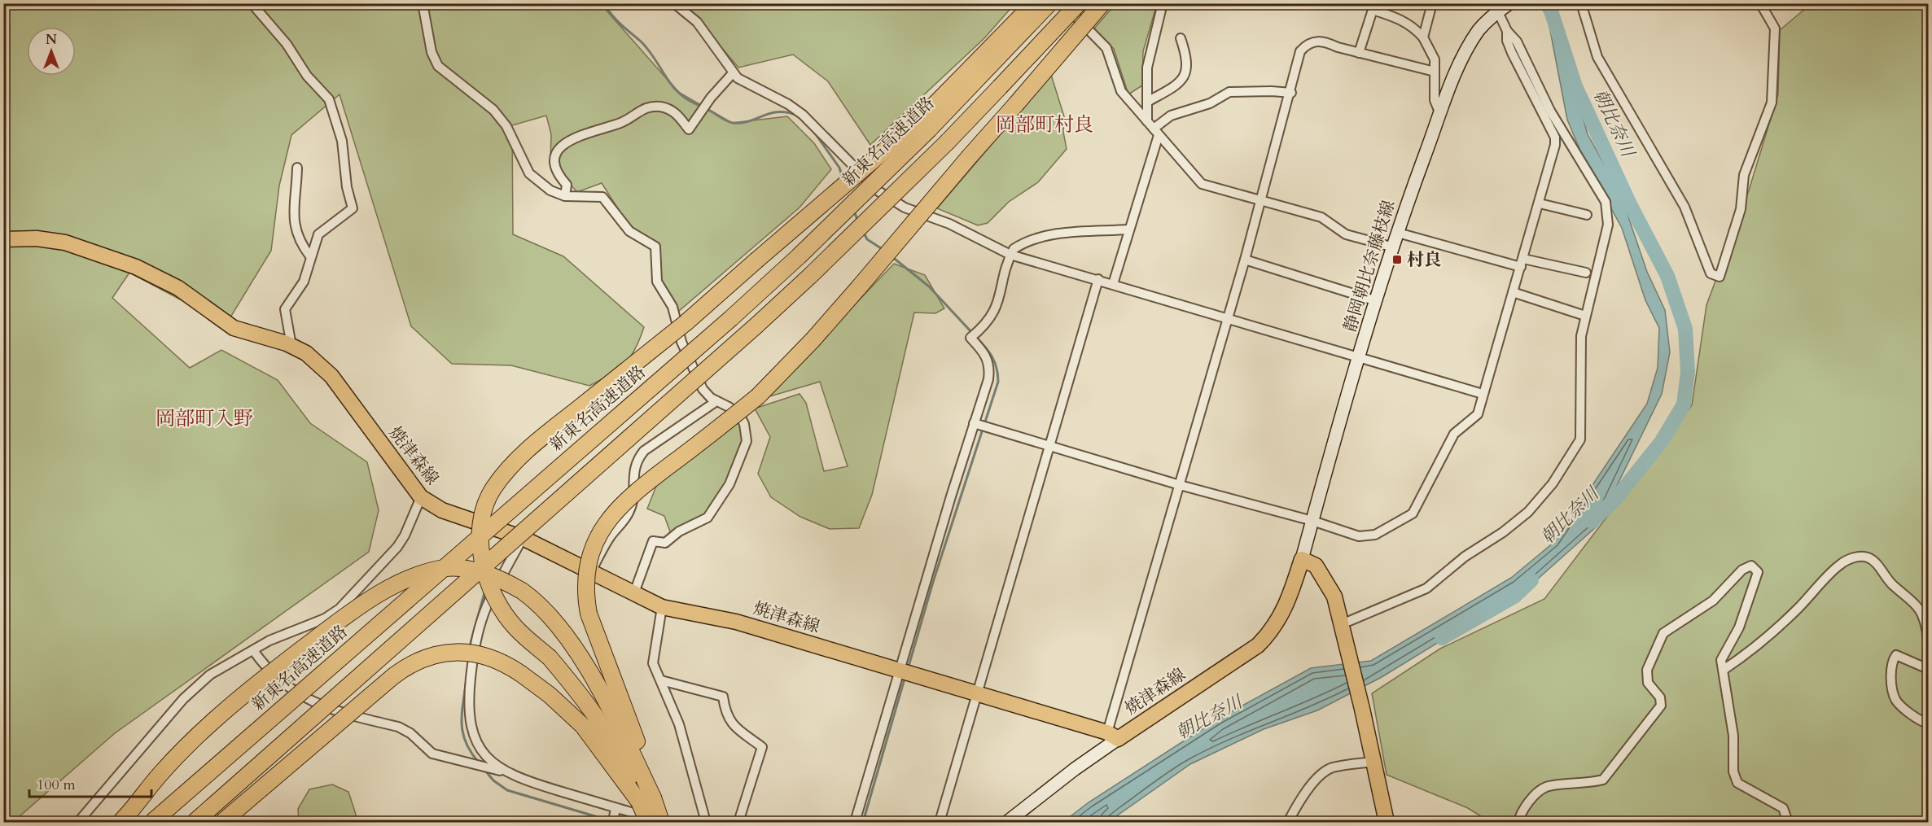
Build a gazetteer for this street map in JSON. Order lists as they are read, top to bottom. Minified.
{"streets":{"highway":["新東名高速道路"],"main road":["静岡朝比奈藤枝線","焼津森線"]},"crossings":[["静岡朝比奈藤枝線","焼津森線"]],"districts":["岡部町村良","岡部町入野"],"water":["朝比奈川"],"places":{"transit":["村良"]},"scale_bar":"100 m","north":"top"}
